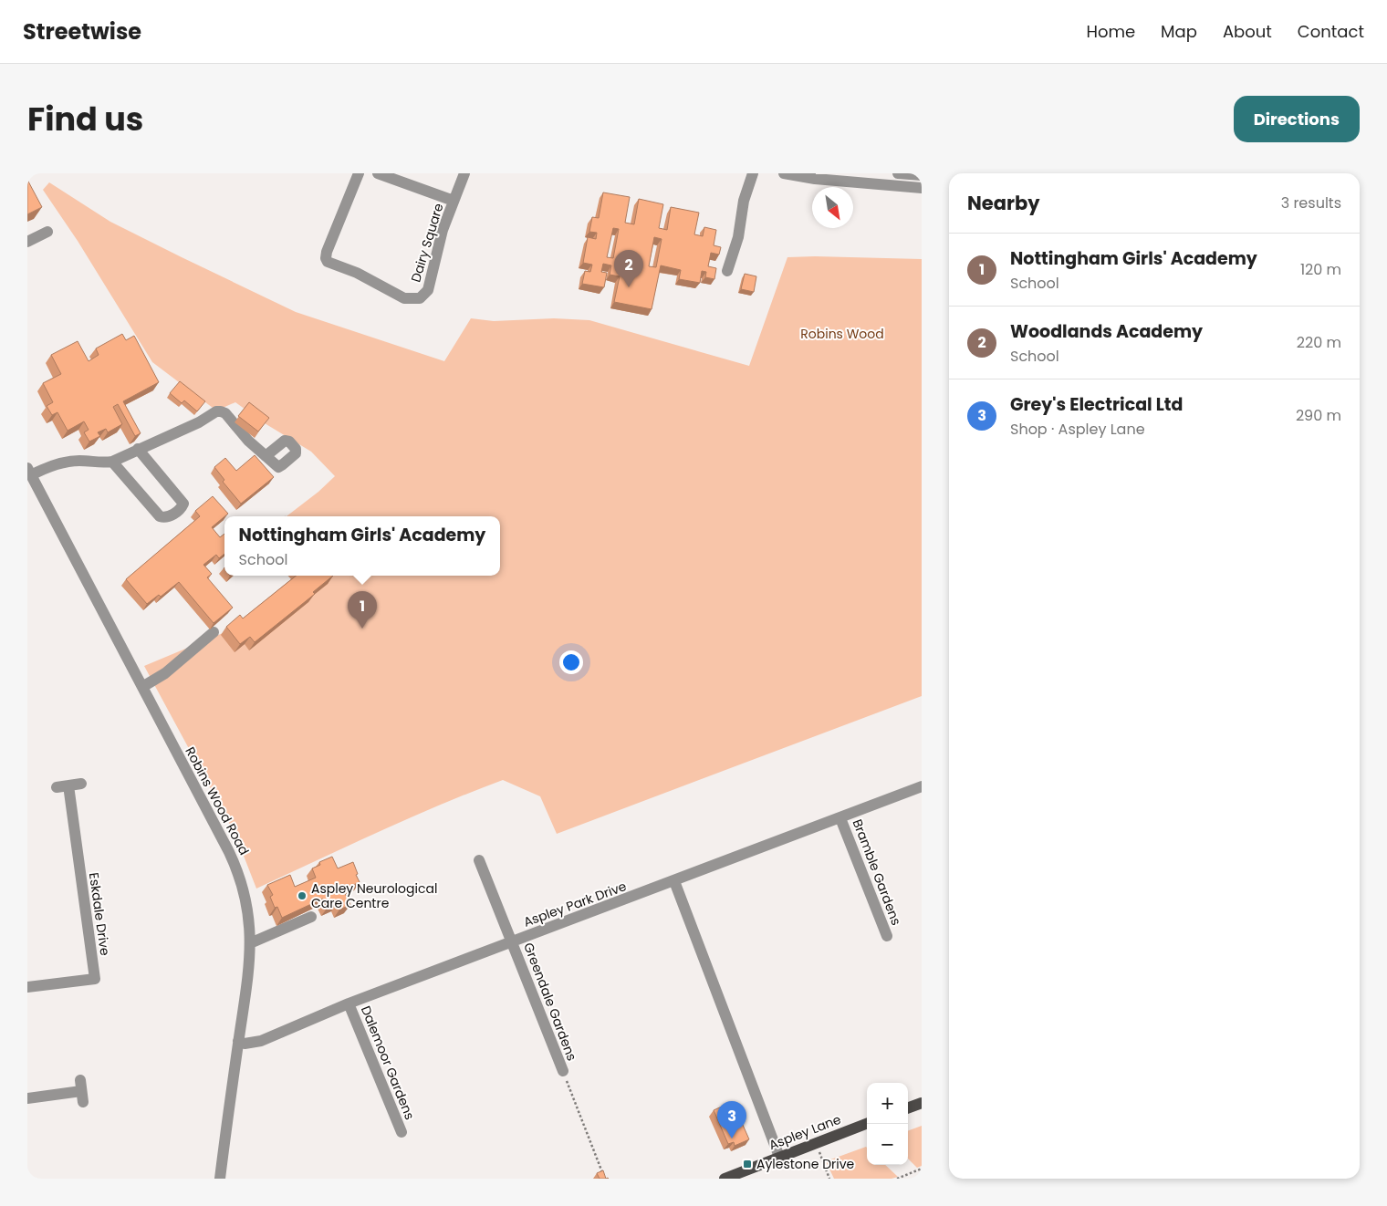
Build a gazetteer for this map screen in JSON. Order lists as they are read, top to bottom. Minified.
{"streets":{"main road":["Aspley Lane"],"street":["Dairy Square","Robins Wood Road","Bramble Gardens","Aspley Park Drive","Eskdale Drive","Greendale Gardens","Dalemoor Gardens"]},"crossings":[["Robins Wood Road","Aspley Park Drive"],["Bramble Gardens","Aspley Park Drive"],["Aspley Park Drive","Greendale Gardens"],["Aspley Park Drive","Dalemoor Gardens"]],"parks":["Robins Wood"],"places":{"other":["Aspley Neurological Care Centre"],"transit":["Aylestone Drive"]},"north":"bottom right","page":{"header":"Streetwise","nav":["Home","Map","About","Contact"],"title":"Find us","buttons":"Directions","heading":["Nearby","3 results"],"list":[{"mark":"1","name":"Nottingham Girls' Academy","note":"School","value":"120 m"},{"mark":"2","name":"Woodlands Academy","note":"School","value":"220 m"},{"mark":"3","name":"Grey's Electrical Ltd","note":"Shop · Aspley Lane","value":"290 m"}],"pins":["2","1","3"],"popup":["Nottingham Girls' Academy","School"],"map_buttons":["+","−"]}}
